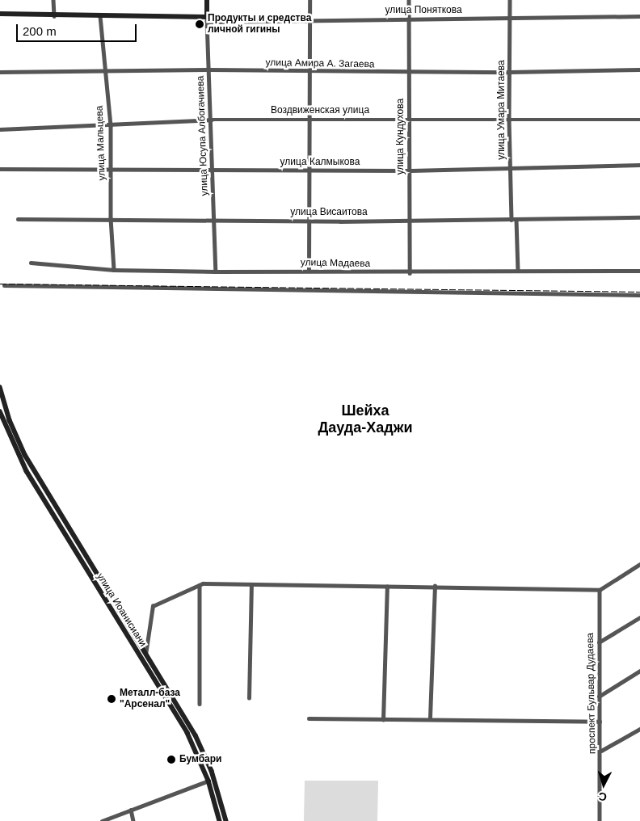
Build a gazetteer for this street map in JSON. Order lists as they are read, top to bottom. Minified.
{"streets":{"main road":["улица Поняткова","улица Юсупа Албогачиева","улица Иоанисиани"],"street":["улица Амира А. Загаева","улица Умара Митаева","Воздвиженская улица","улица Кундухова","улица Мальцева","улица Калмыкова","улица Висаитова","улица Мадаева","проспект Бульвар Дудаева"]},"crossings":[["улица Поняткова","улица Умара Митаева"],["улица Поняткова","улица Юсупа Албогачиева"],["улица Поняткова","улица Кундухова"],["улица Поняткова","улица Мальцева"],["улица Амира А. Загаева","улица Умара Митаева"],["улица Амира А. Загаева","улица Юсупа Албогачиева"],["улица Амира А. Загаева","улица Кундухова"],["улица Амира А. Загаева","улица Мальцева"],["улица Умара Митаева","Воздвиженская улица"],["улица Умара Митаева","улица Калмыкова"],["улица Умара Митаева","улица Висаитова"],["Воздвиженская улица","улица Юсупа Албогачиева"],["Воздвиженская улица","улица Кундухова"],["Воздвиженская улица","улица Мальцева"],["улица Юсупа Албогачиева","улица Калмыкова"],["улица Юсупа Албогачиева","улица Висаитова"],["улица Юсупа Албогачиева","улица Мадаева"],["улица Кундухова","улица Калмыкова"],["улица Кундухова","улица Висаитова"],["улица Кундухова","улица Мадаева"],["улица Мальцева","улица Калмыкова"],["улица Мальцева","улица Висаитова"],["улица Мальцева","улица Мадаева"]],"districts":["Шейха Дауда-Хаджи"],"places":["Продукты и средства личной гигины","Металл-база \"Арсенал\"","Бумбари"],"scale_bar":"200 m","north":"bottom"}
